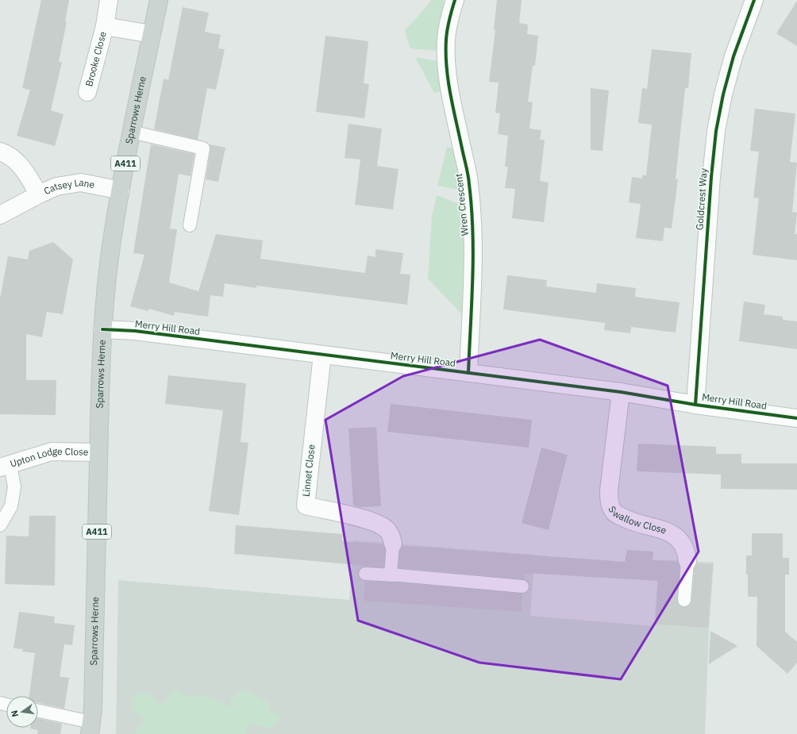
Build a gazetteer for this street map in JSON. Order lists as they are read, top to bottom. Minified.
{"streets":{"main road":["Sparrows Herne","A411"],"street":["Brooke Close","Catsey Lane","Goldcrest Way","Wren Crescent","Merry Hill Road","Upton Lodge Close","Linnet Close","Swallow Close"]},"crossings":[["Brooke Close","Sparrows Herne"],["Sparrows Herne","Catsey Lane"],["Sparrows Herne","Merry Hill Road"],["Sparrows Herne","Upton Lodge Close"],["Goldcrest Way","Merry Hill Road"],["Wren Crescent","Merry Hill Road"],["Merry Hill Road","Linnet Close"],["Merry Hill Road","Swallow Close"]],"north":"left"}
